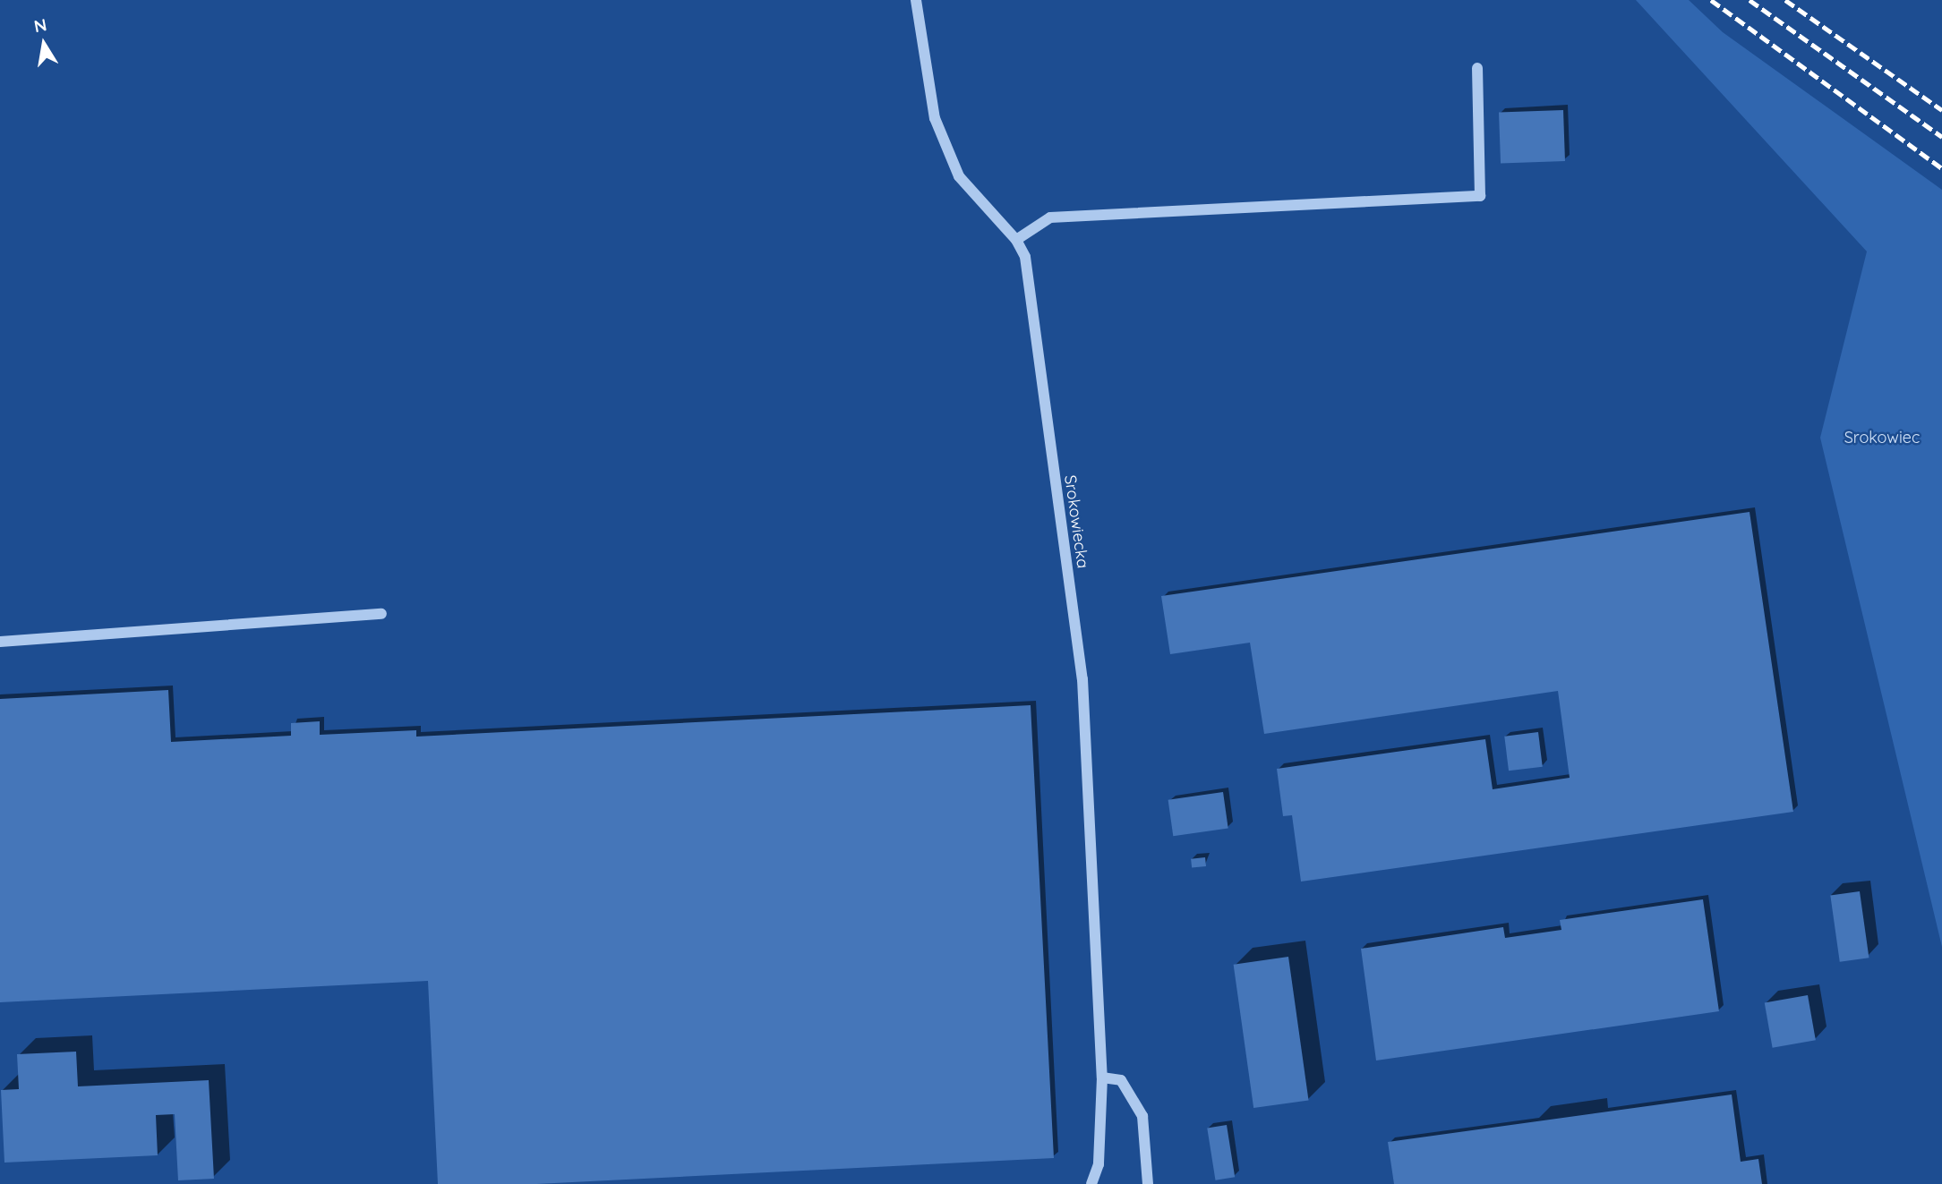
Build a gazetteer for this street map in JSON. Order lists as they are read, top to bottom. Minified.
{"streets":{"street":["Srokowiecka"]},"parks":["Srokowiec"],"north":"top"}
